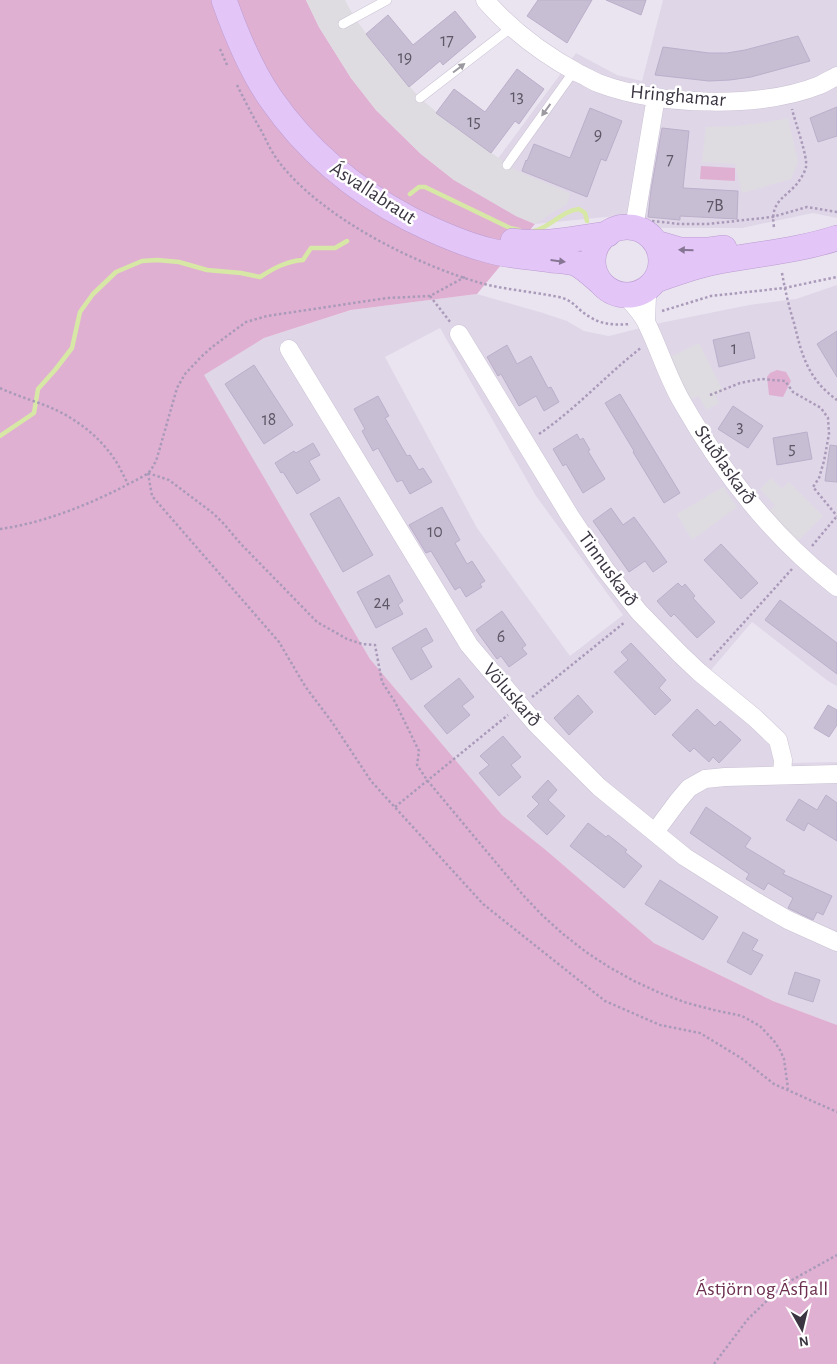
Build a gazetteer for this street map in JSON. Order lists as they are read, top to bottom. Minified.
{"streets":{"main road":["Ásvallabraut"],"street":["Hringhamar","Stuðlaskarð","Tinnuskarð","Völuskarð"]},"crossings":[["Ásvallabraut","Stuðlaskarð"]],"parks":["Ástjörn og Ásfjall"],"house_numbers":["17","19","13","15","9","7","7B","1","18","3","5","10","24","6"],"north":"bottom"}
